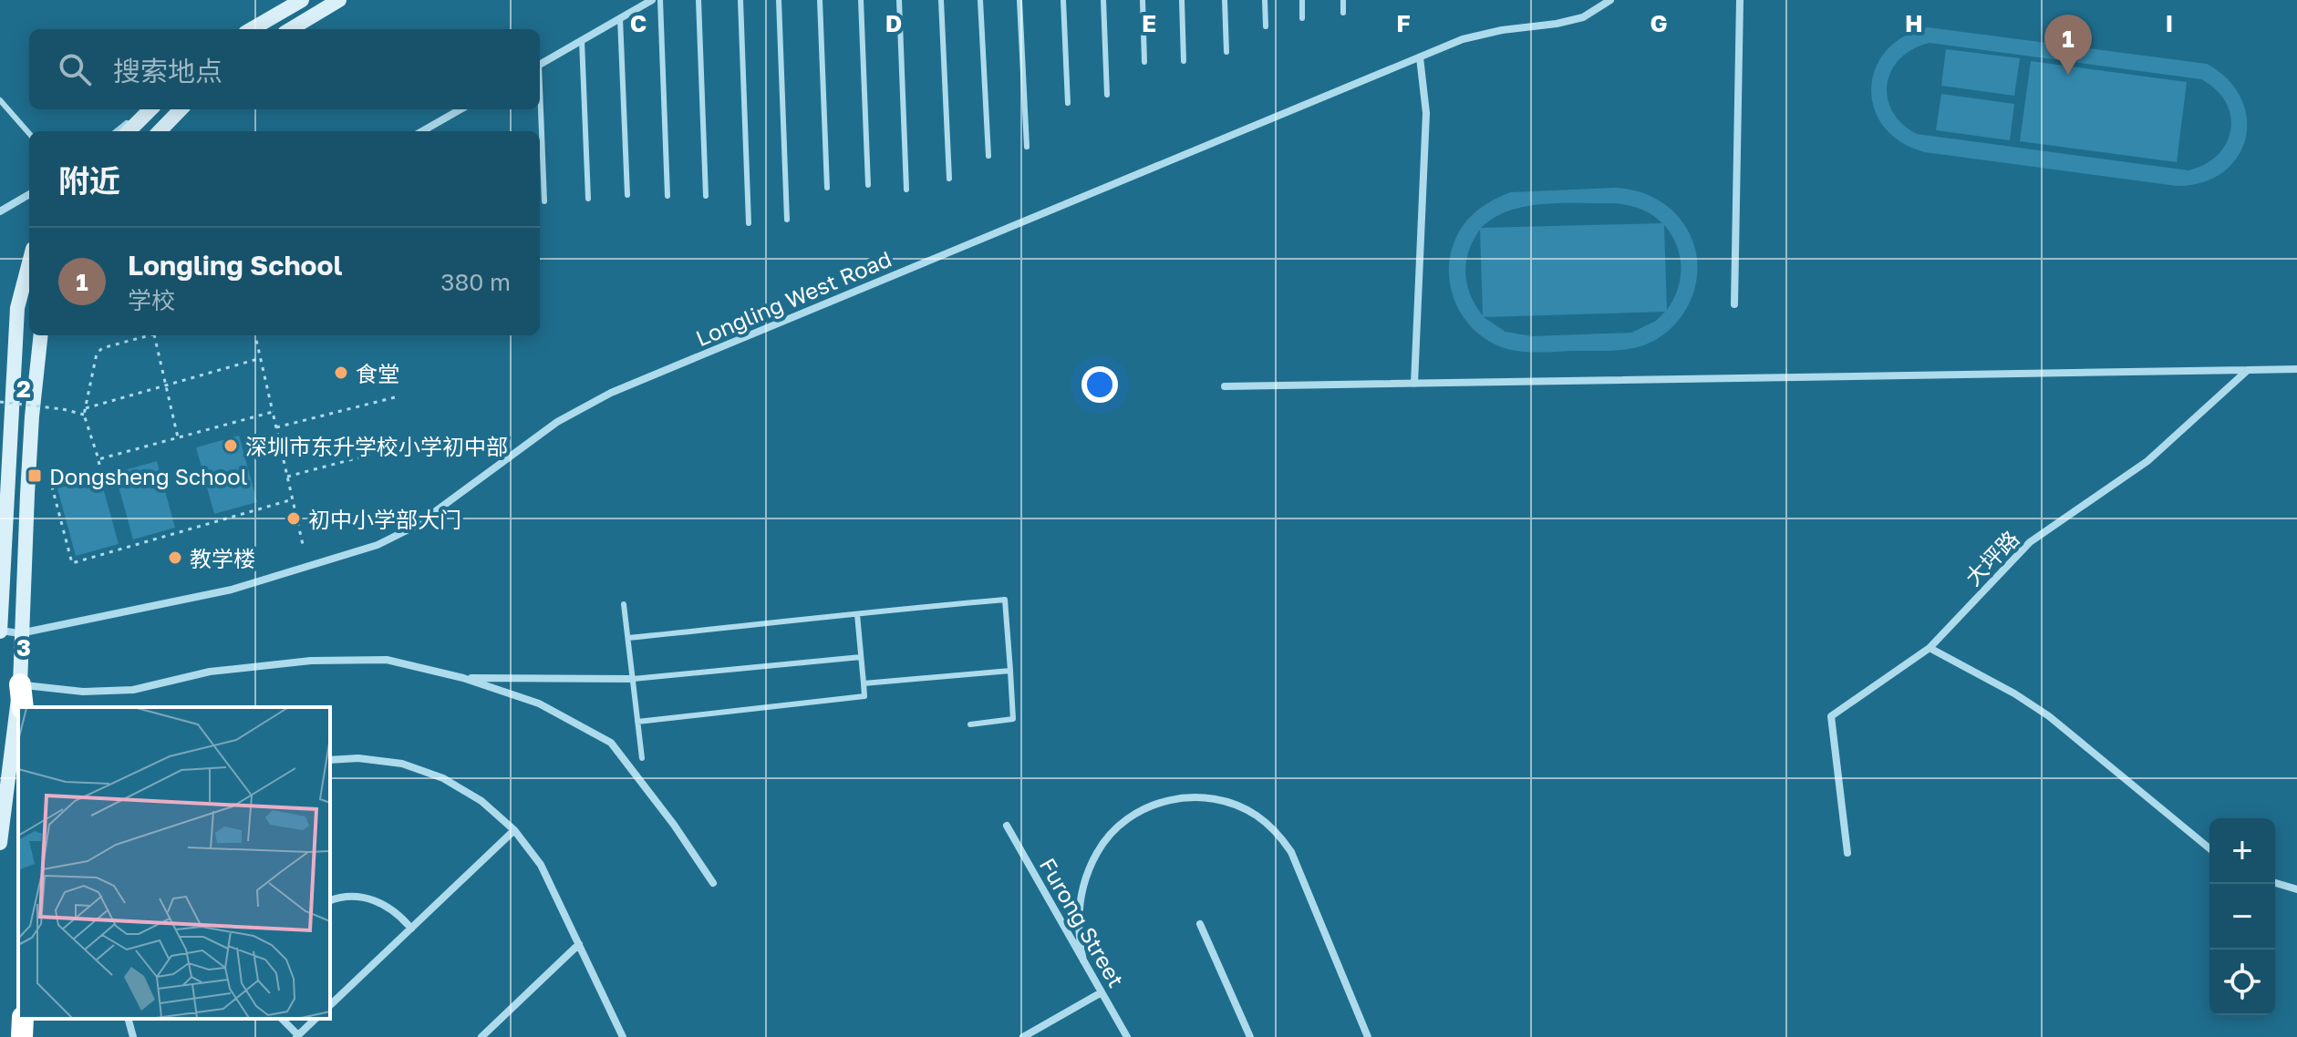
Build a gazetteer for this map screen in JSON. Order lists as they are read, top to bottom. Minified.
{"streets":{"street":["Longling West Road","大坪路","Furong Street"]},"places":{"other":["食堂","深圳市东升学校小学初中部","初中小学部大门","教学楼"],"transit":["Dongsheng School"]},"page":{"pins":"1","search":"搜索地点","heading":"附近","list":[{"mark":"1","name":"Longling School","note":"学校","value":"380 m"}],"map_buttons":["+","−"]},"grid":{"columns":["C","D","E","F","G","H","I"],"rows":["2","3"]}}
